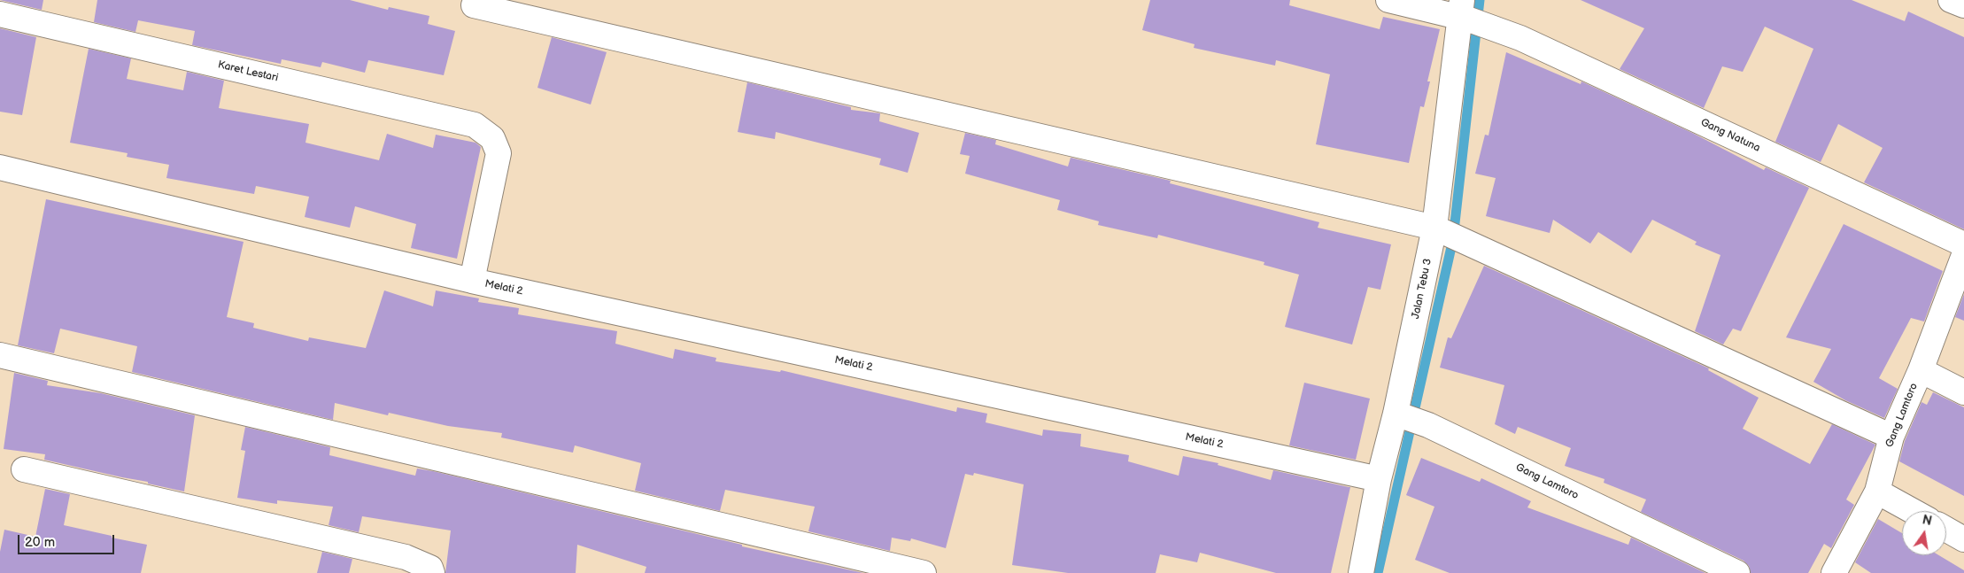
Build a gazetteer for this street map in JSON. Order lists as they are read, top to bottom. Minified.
{"streets":{"street":["Karet Lestari","Gang Natuna","Melati 2","Jalan Tebu 3","Gang Lamtoro"]},"crossings":[["Karet Lestari","Melati 2"],["Gang Natuna","Jalan Tebu 3"],["Melati 2","Jalan Tebu 3"],["Jalan Tebu 3","Gang Lamtoro"]],"scale_bar":"20 m","north":"top"}
